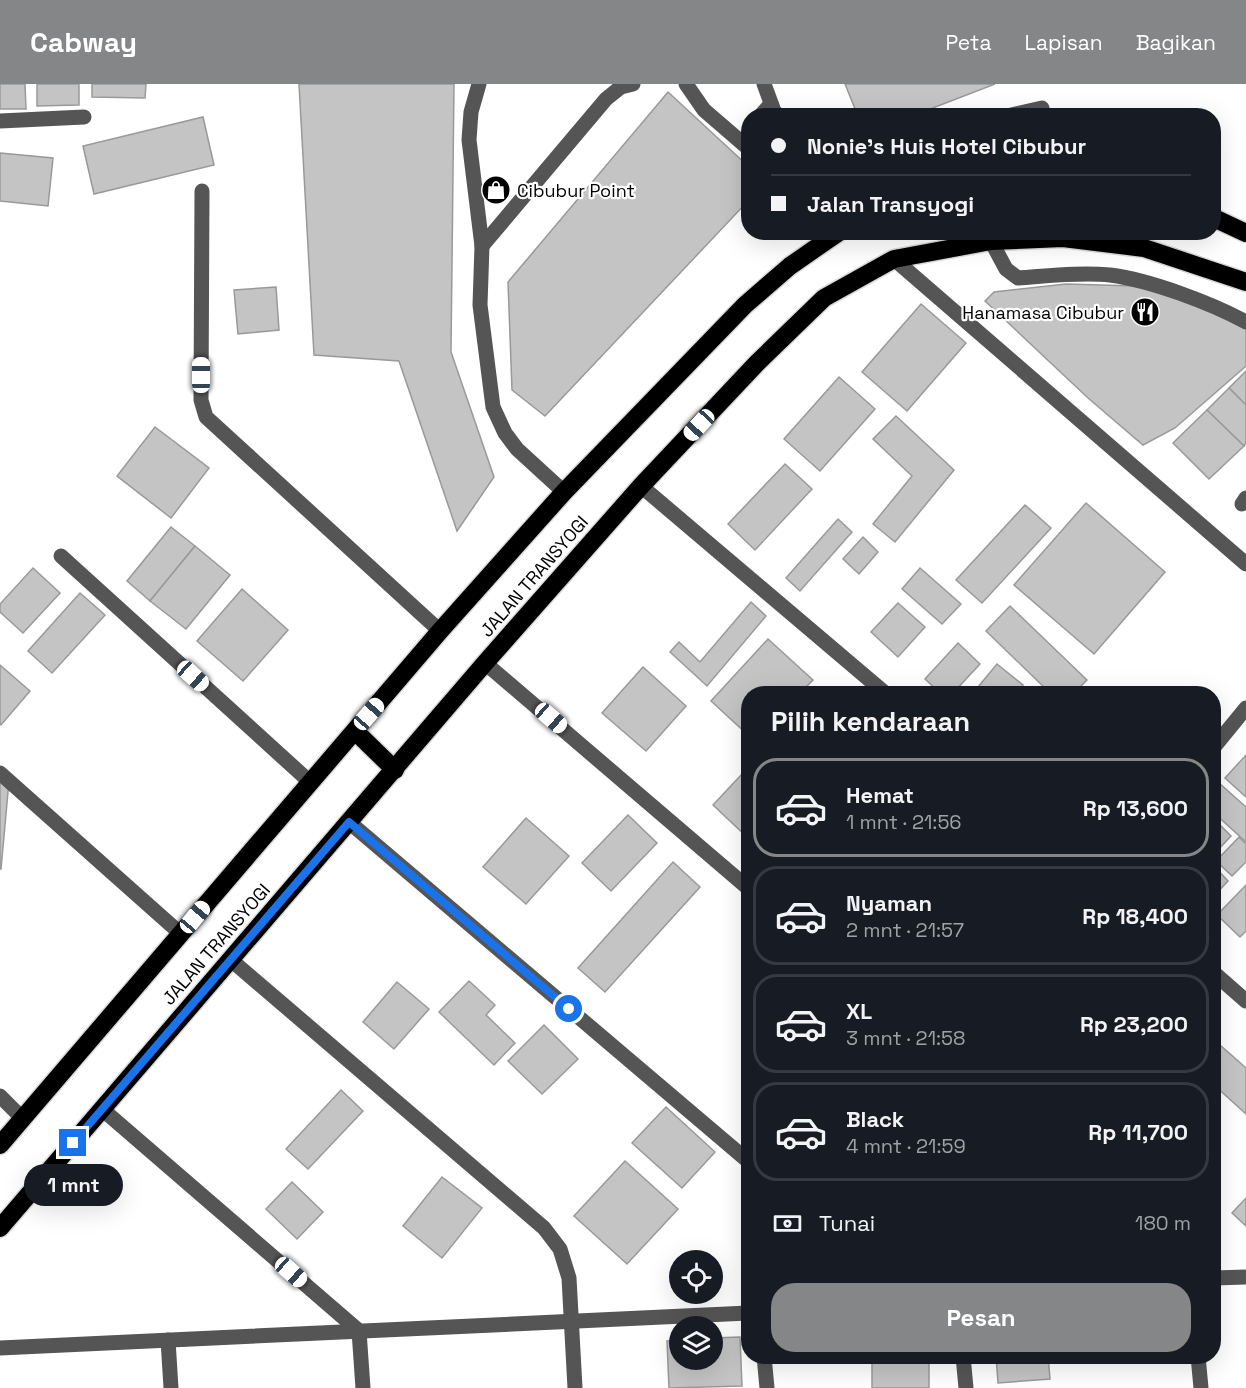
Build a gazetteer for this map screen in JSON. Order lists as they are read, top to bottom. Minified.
{"streets":{"highway":["JALAN TRANSYOGI"]},"places":{"shop":["Cibubur Point"],"restaurant":["Hanamasa Cibubur"]},"page":{"header":"Cabway","nav":["Peta","Lapisan","Bagikan"],"banner":["Nonie's Huis Hotel Cibubur","Jalan Transyogi"],"heading":"Pilih kendaraan","list":[{"name":"Hemat","note":"1 mnt · 21:56","value":"Rp 13,600"},{"name":"Nyaman","note":"2 mnt · 21:57","value":"Rp 18,400"},{"name":"XL","note":"3 mnt · 21:58","value":"Rp 23,200"},{"name":"Black","note":"4 mnt · 21:59","value":"Rp 11,700"}],"bubble":"1 mnt","pay":["Tunai","180 m"],"buttons":"Pesan"}}
